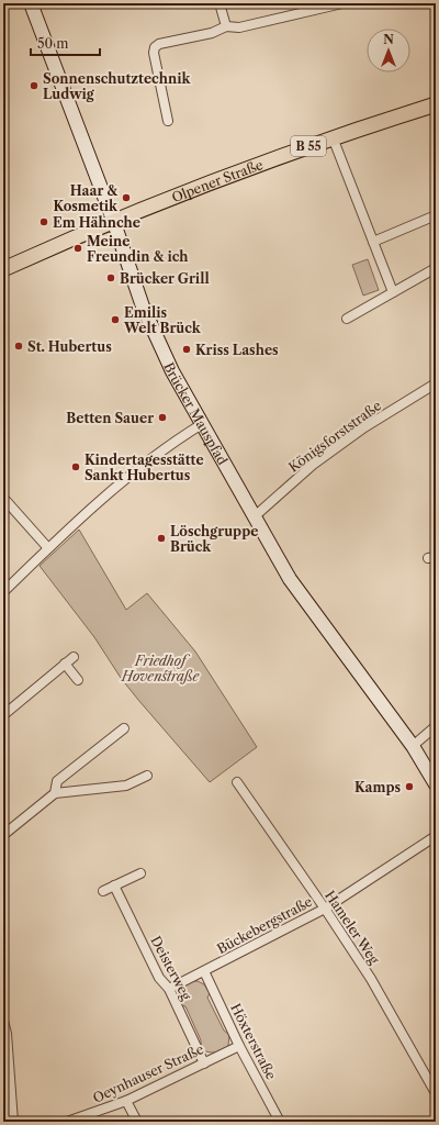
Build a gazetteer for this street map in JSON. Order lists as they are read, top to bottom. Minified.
{"streets":{"main road":["B 55","Olpener Straße","Brücker Mauspfad"],"street":["Königsforststraße","Bückebergstraße","Hameler Weg","Deisterweg","Höxterstraße","Oeynhauser Straße"]},"crossings":[["Olpener Straße","Brücker Mauspfad"],["Brücker Mauspfad","Königsforststraße"],["Bückebergstraße","Hameler Weg"],["Bückebergstraße","Deisterweg"],["Bückebergstraße","Höxterstraße"],["Deisterweg","Oeynhauser Straße"],["Höxterstraße","Oeynhauser Straße"]],"parks":["Friedhof Hovenstraße"],"places":["Sonnenschutztechnik Ludwig","Haar & Kosmetik","Em Hähnche","Meine Freundin & ich","Brücker Grill","Emilis Welt Brück","St. Hubertus","Kriss Lashes","Betten Sauer","Kindertagesstätte Sankt Hubertus","Löschgruppe Brück","Kamps"],"scale_bar":"50 m","north":"top"}
